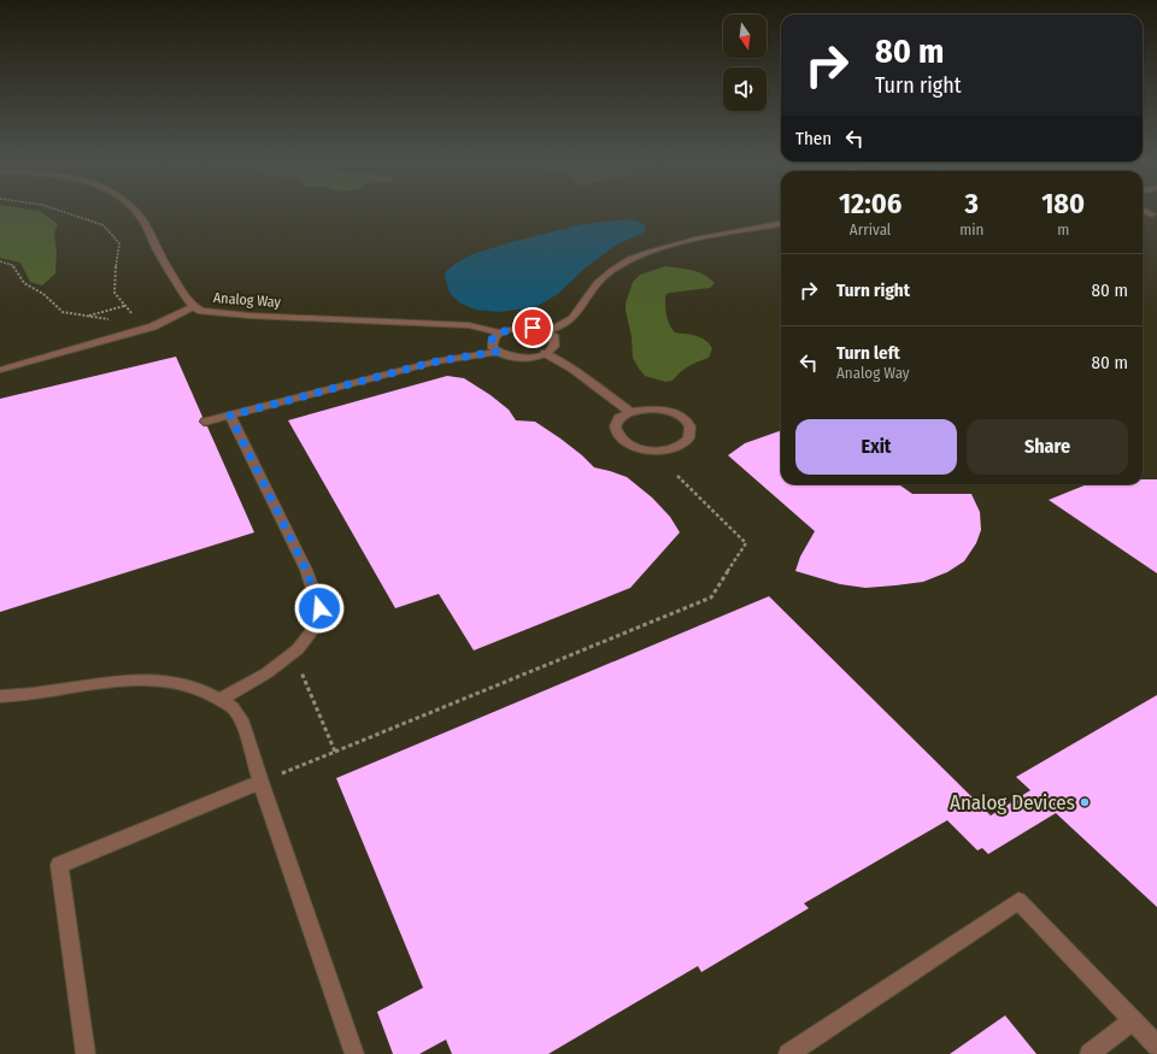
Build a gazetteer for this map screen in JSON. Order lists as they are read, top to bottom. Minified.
{"streets":{"street":["Analog Way"]},"places":["Analog Devices"],"north":"bottom","page":{"turn":["80 m","Turn right"],"then":"Then","eta":["12:06","Arrival","3","min","180","m"],"list":[{"name":"Turn right","value":"80 m"},{"name":"Turn left","note":"Analog Way","value":"80 m"}],"buttons":["Exit","Share"]}}
